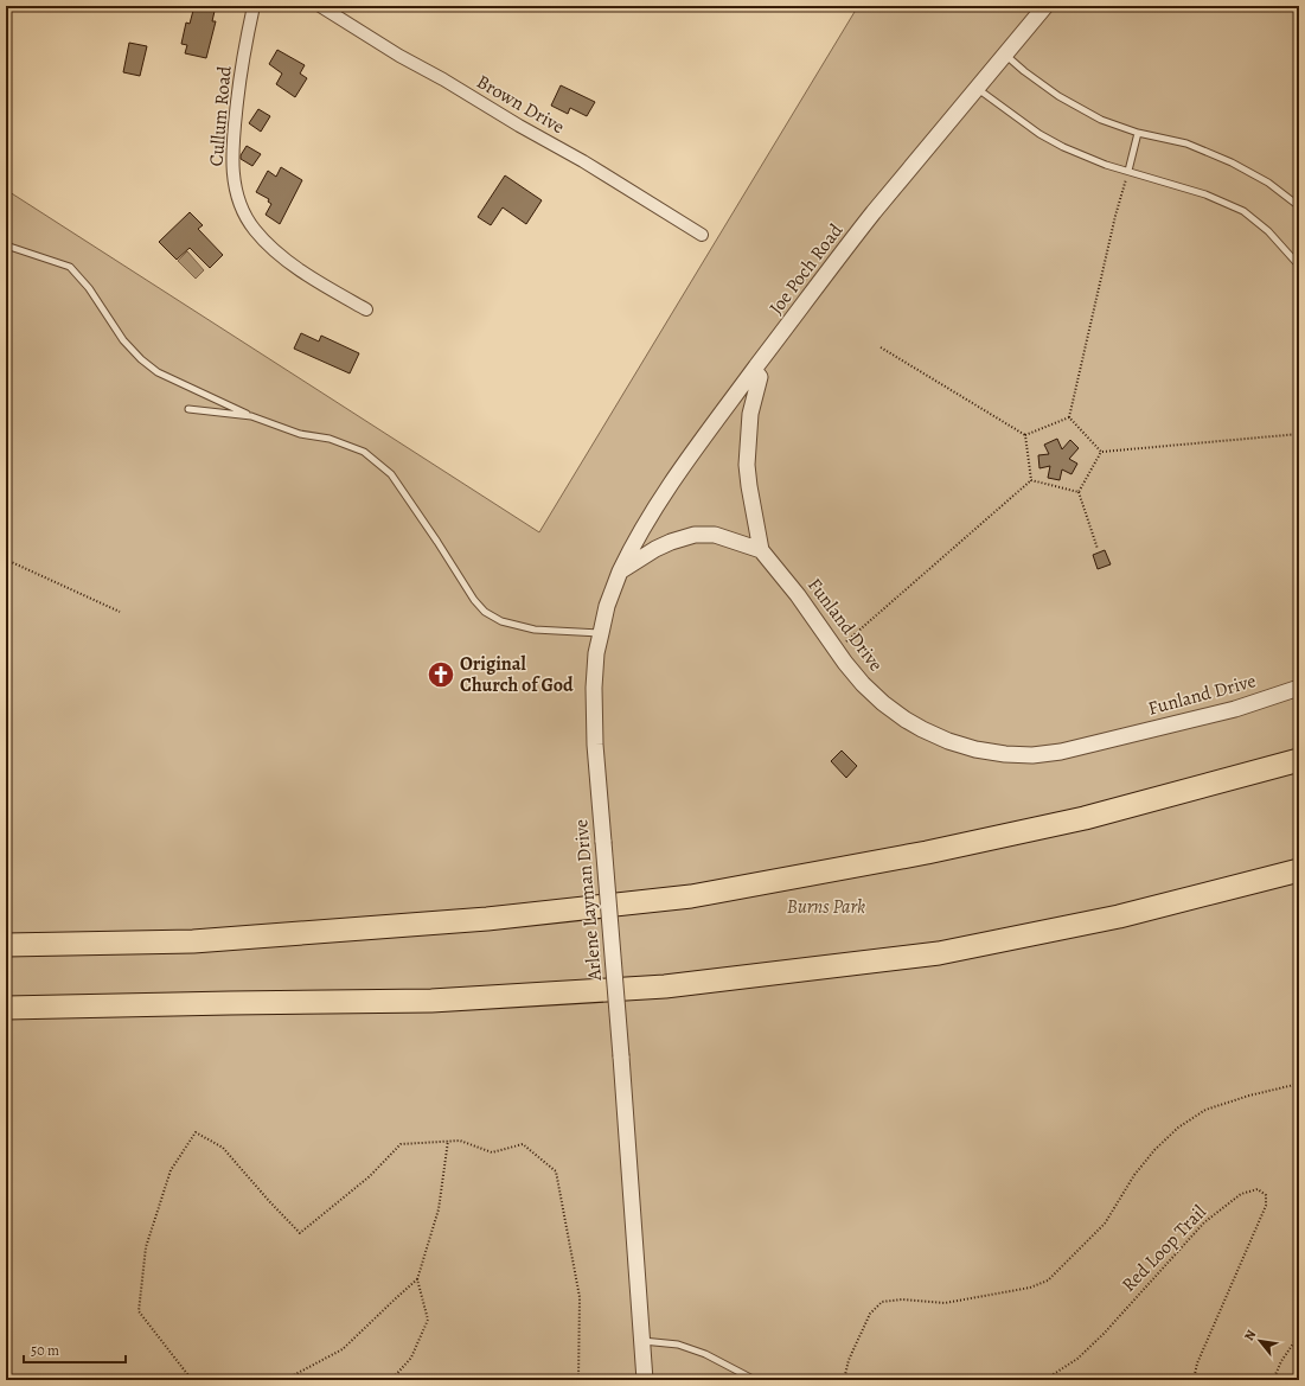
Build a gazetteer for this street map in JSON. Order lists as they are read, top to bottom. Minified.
{"streets":{"street":["Brown Drive","Cullum Road","Joe Poch Road","Funland Drive","Arlene Layman Drive"],"path":["Red Loop Trail"]},"crossings":[["Joe Poch Road","Funland Drive"],["Joe Poch Road","Arlene Layman Drive"]],"parks":["Burns Park"],"places":{"church":["Original Church of God"]},"scale_bar":"50 m","north":"top left"}
